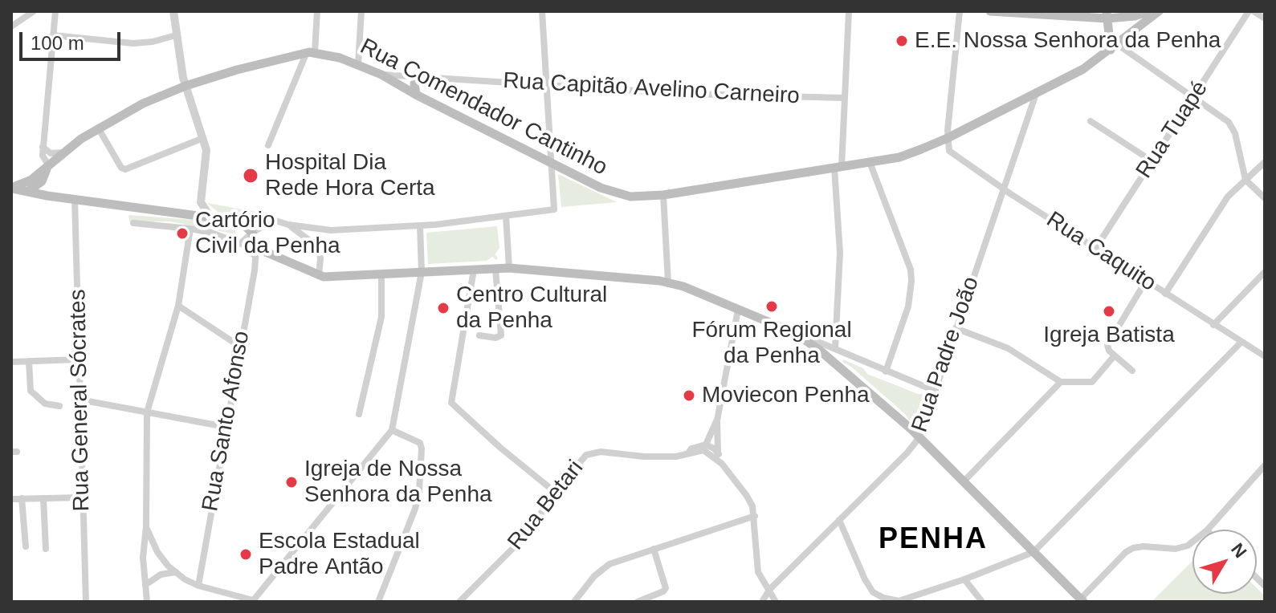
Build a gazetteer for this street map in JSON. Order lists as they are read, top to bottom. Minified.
{"streets":{"main road":["Rua Comendador Cantinho"],"street":["Rua Capitão Avelino Carneiro","Rua Tuapé","Rua Caquito","Rua Padre João","Rua General Sócrates","Rua Santo Afonso","Rua Betari"]},"crossings":[["Rua Capitão Avelino Carneiro","Rua Comendador Cantinho"],["Rua Comendador Cantinho","Rua Caquito"],["Rua Comendador Cantinho","Rua Padre João"],["Rua Tuapé","Rua Caquito"],["Rua Caquito","Rua Padre João"]],"districts":["PENHA"],"places":["E.E. Nossa Senhora da Penha","Hospital Dia Rede Hora Certa","Cartório Civil da Penha","Fórum Regional da Penha","Centro Cultural da Penha","Igreja Batista","Moviecon Penha","Igreja de Nossa Senhora da Penha","Escola Estadual Padre Antão"],"scale_bar":"100 m","north":"top right"}
